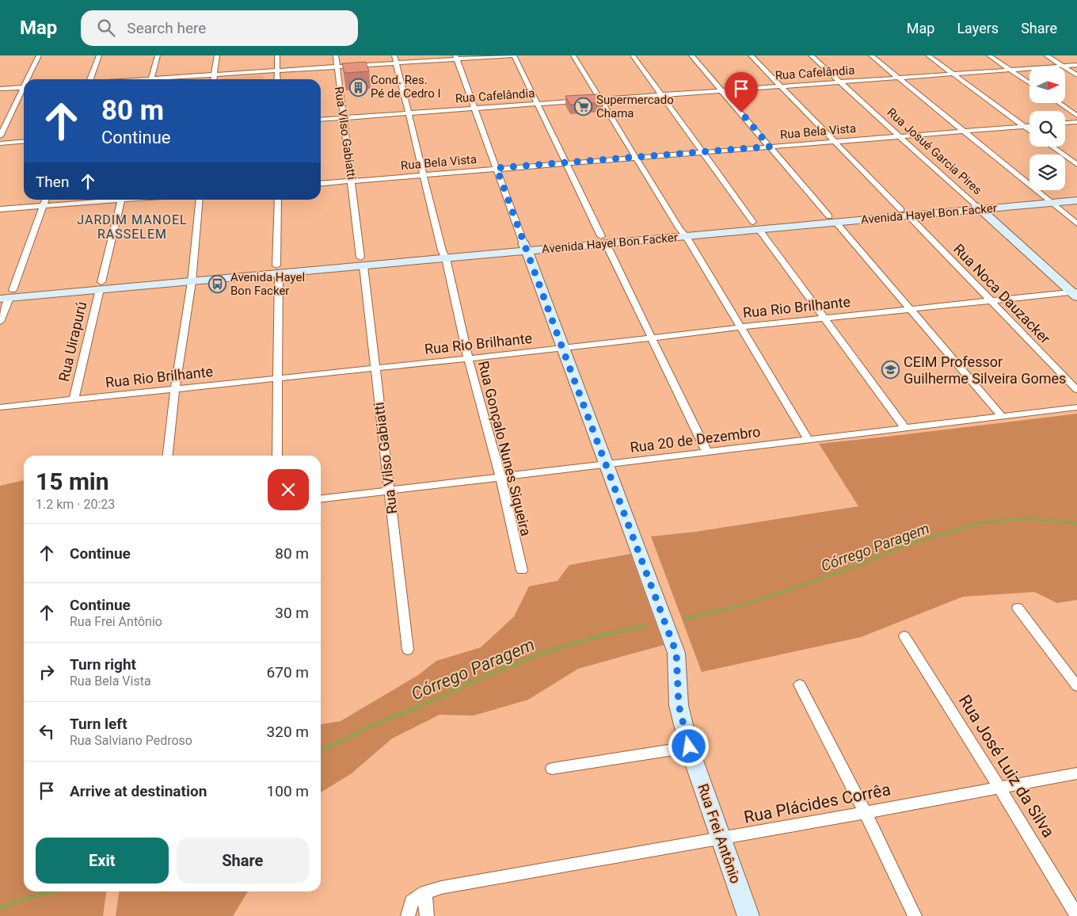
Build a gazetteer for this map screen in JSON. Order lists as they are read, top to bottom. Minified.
{"streets":{"main road":["Avenida Hayel Bon Facker"],"street":["Rua Cafelândia","Rua Bela Vista","Rua Vilso Gabiatti","Rua Josué Garcia Pires","Rua Noca Dauzacker","Rua Rio Brilhante","Rua Uirapurú","Rua 20 de Dezembro","Rua Gonçalo Nunes Siqueira","Rua José Luiz da Silva","Rua Plácides Corrêa","Rua Frei Antônio"]},"crossings":[["Rua Cafelândia","Rua Vilso Gabiatti"],["Rua Cafelândia","Rua Josué Garcia Pires"],["Rua Cafelândia","Rua Noca Dauzacker"],["Rua Cafelândia","Rua Gonçalo Nunes Siqueira"],["Rua Cafelândia","Rua Frei Antônio"],["Rua Bela Vista","Rua Vilso Gabiatti"],["Rua Bela Vista","Rua Josué Garcia Pires"],["Rua Bela Vista","Rua Noca Dauzacker"],["Rua Bela Vista","Rua Gonçalo Nunes Siqueira"],["Rua Bela Vista","Rua Frei Antônio"],["Rua Vilso Gabiatti","Avenida Hayel Bon Facker"],["Rua Vilso Gabiatti","Rua Rio Brilhante"],["Rua Vilso Gabiatti","Rua 20 de Dezembro"],["Rua Josué Garcia Pires","Avenida Hayel Bon Facker"],["Rua Josué Garcia Pires","Rua Rio Brilhante"],["Avenida Hayel Bon Facker","Rua Noca Dauzacker"],["Avenida Hayel Bon Facker","Rua Uirapurú"],["Avenida Hayel Bon Facker","Rua Gonçalo Nunes Siqueira"],["Avenida Hayel Bon Facker","Rua Frei Antônio"],["Rua Noca Dauzacker","Rua Rio Brilhante"],["Rua Rio Brilhante","Rua Uirapurú"],["Rua Rio Brilhante","Rua Gonçalo Nunes Siqueira"],["Rua Rio Brilhante","Rua Frei Antônio"],["Rua 20 de Dezembro","Rua Gonçalo Nunes Siqueira"],["Rua 20 de Dezembro","Rua Frei Antônio"],["Rua José Luiz da Silva","Rua Plácides Corrêa"],["Rua Plácides Corrêa","Rua Frei Antônio"]],"districts":["JARDIM MANOEL RASSELEM"],"water":["Córrego Paragem"],"places":{"building":["Cond. Res. Pé de Cedro I"],"supermarket":["Supermercado Chama"],"bus stop":["Avenida Hayel Bon Facker"],"school or university":["CEIM Professor Guilherme Silveira Gomes"]},"north":"right","page":{"header":"Map","search":"Search here","nav":["Map","Layers","Share"],"turn":["80 m","Continue"],"then":"Then","heading":["15 min","1.2 km · 20:23"],"list":[{"name":"Continue","value":"80 m"},{"name":"Continue","note":"Rua Frei Antônio","value":"30 m"},{"name":"Turn right","note":"Rua Bela Vista","value":"670 m"},{"name":"Turn left","note":"Rua Salviano Pedroso","value":"320 m"},{"name":"Arrive at destination","value":"100 m"}],"buttons":["Exit","Share"]}}
